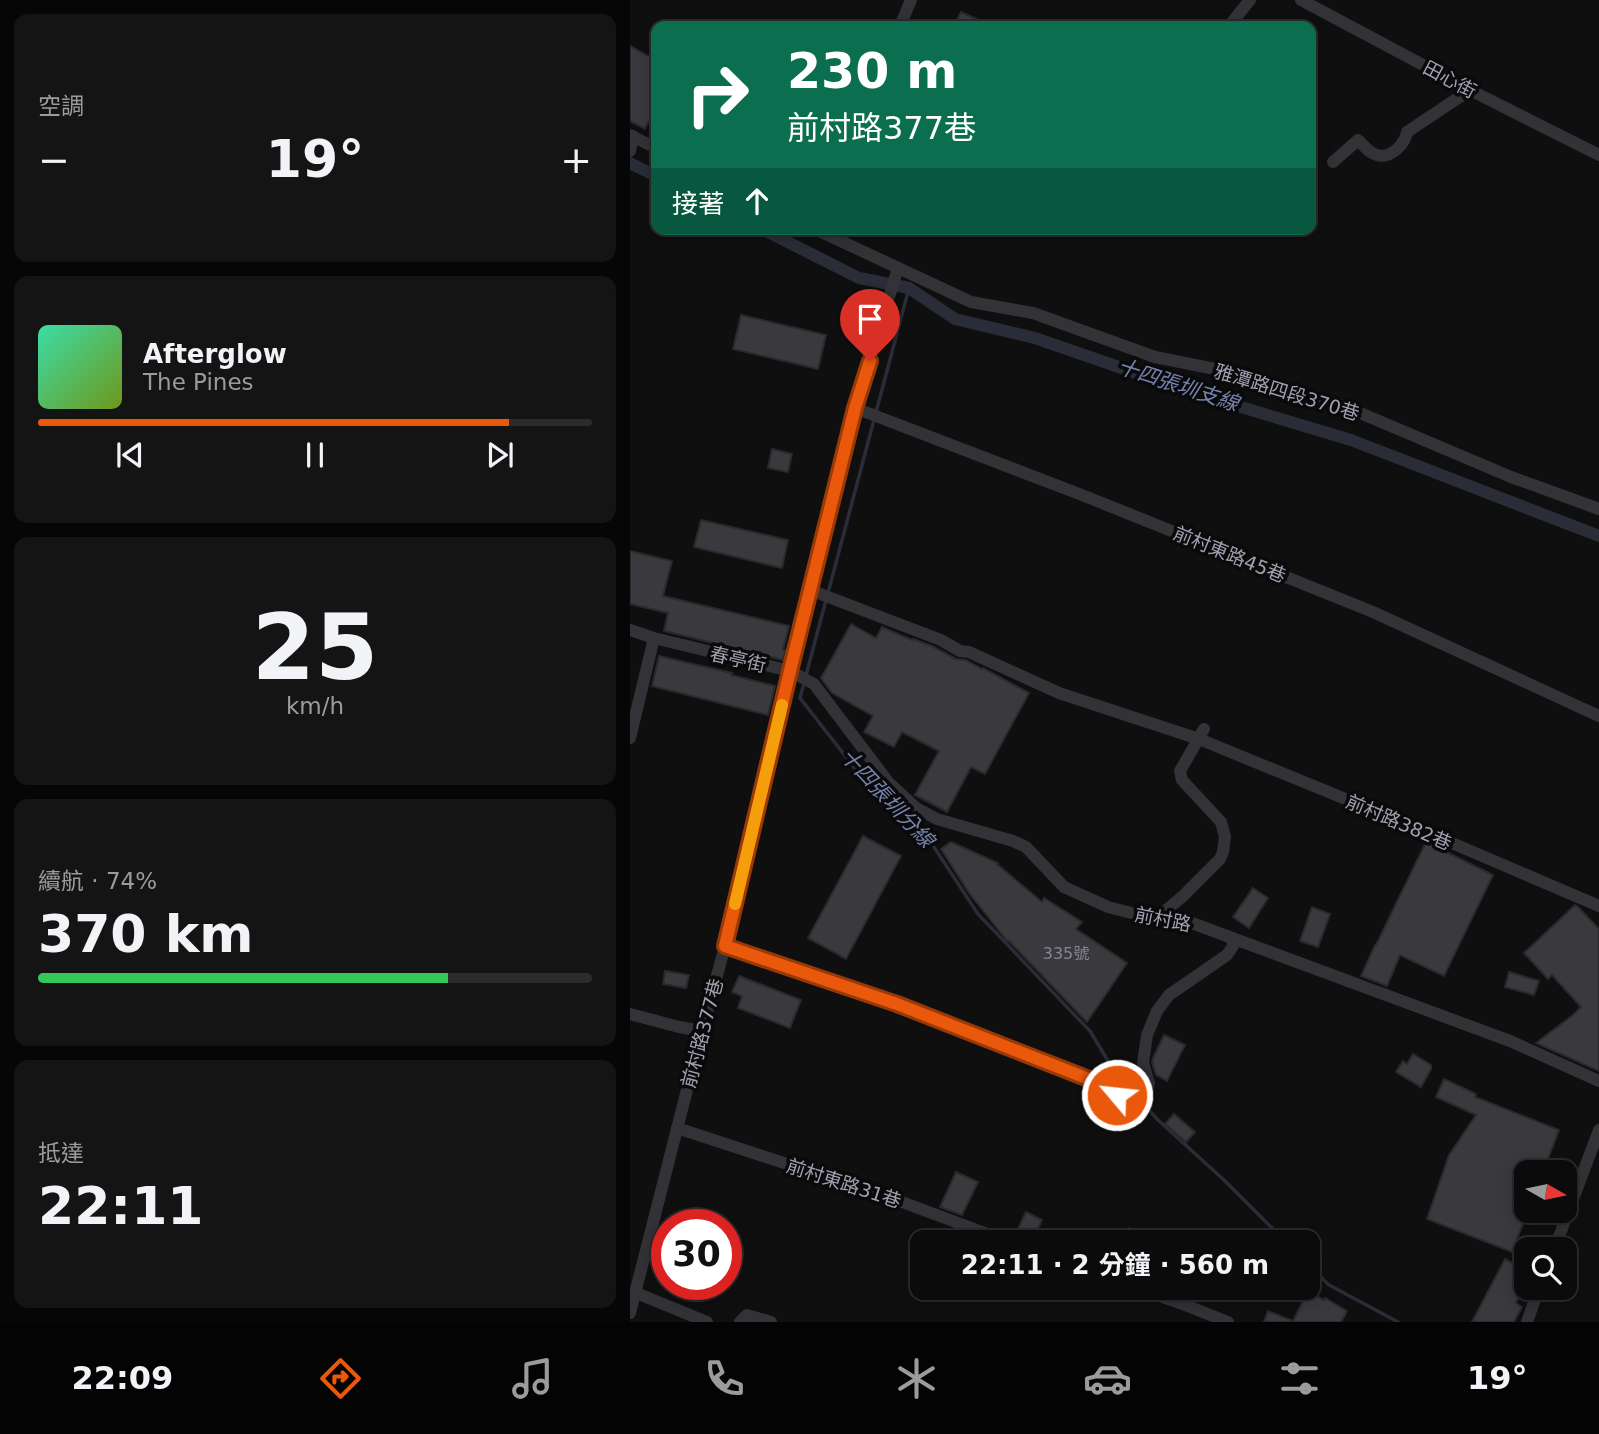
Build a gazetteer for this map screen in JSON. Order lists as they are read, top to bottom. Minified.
{"streets":{"street":["田心街","雅潭路四段370巷","前村東路45巷","春亭街","前村路382巷","前村路","前村路377巷","前村東路31巷"]},"crossings":[["雅潭路四段370巷","春亭街"],["前村東路45巷","春亭街"],["春亭街","前村路382巷"],["春亭街","前村路"],["春亭街","前村路377巷"],["前村路","前村路377巷"],["前村路377巷","前村東路31巷"]],"water":["十四張圳支線","十四張圳分線"],"house_numbers":["335號"],"north":"right","page":{"tile":["空調",["25","km/h"],["續航 · 74%","370 km"],["抵達","22:11"]],"turn":["230 m","前村路377巷"],"heat":["−","19°","+"],"then":"接著","song":["Afterglow","The Pines"],"limit":"30","trip":"22:11 · 2 分鐘 · 560 m","tabs":["22:09","19°"]}}
